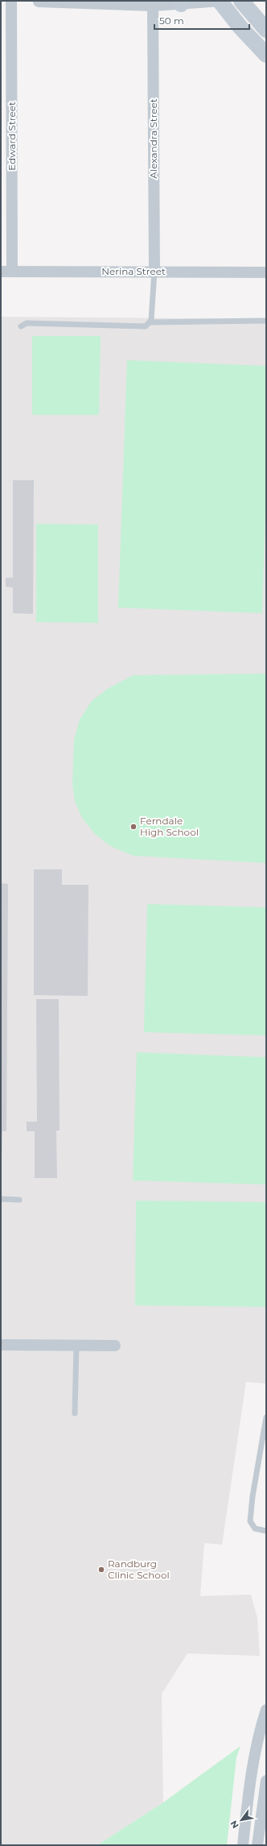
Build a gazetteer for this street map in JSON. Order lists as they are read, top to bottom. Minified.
{"streets":{"street":["Edward Street","Alexandra Street","Nerina Street"]},"crossings":[["Edward Street","Nerina Street"],["Alexandra Street","Nerina Street"]],"places":["Ferndale High School","Randburg Clinic School"],"scale_bar":"50 m","north":"bottom left"}
